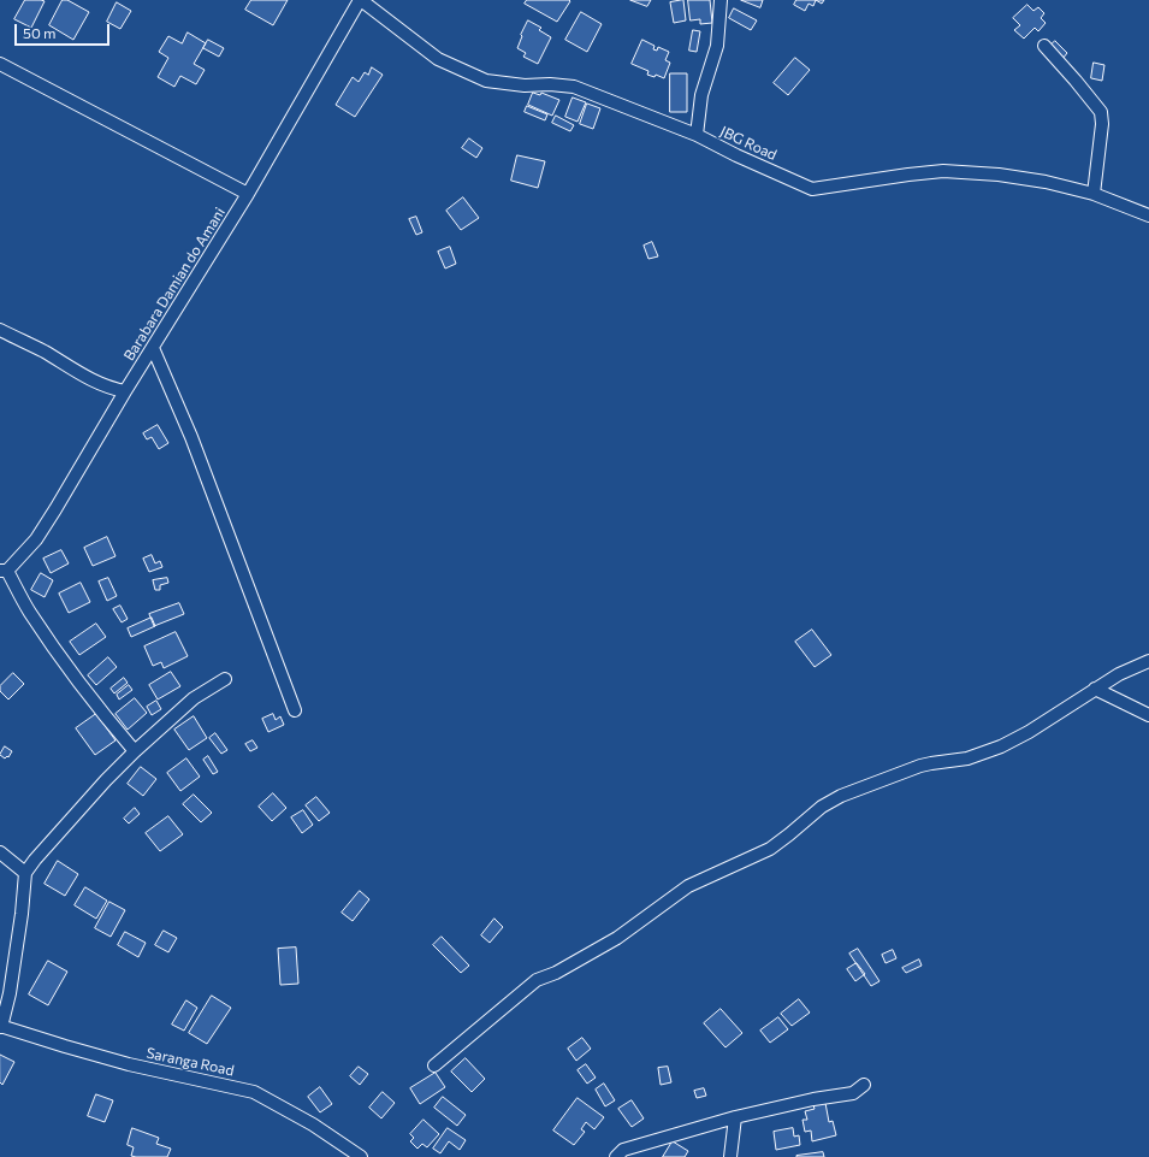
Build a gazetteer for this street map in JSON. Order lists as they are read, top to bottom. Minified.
{"streets":{"street":["JBG Road","Barabara Damian do Amani","Saranga Road"]},"crossings":[["JBG Road","Barabara Damian do Amani"]],"scale_bar":"50 m"}
